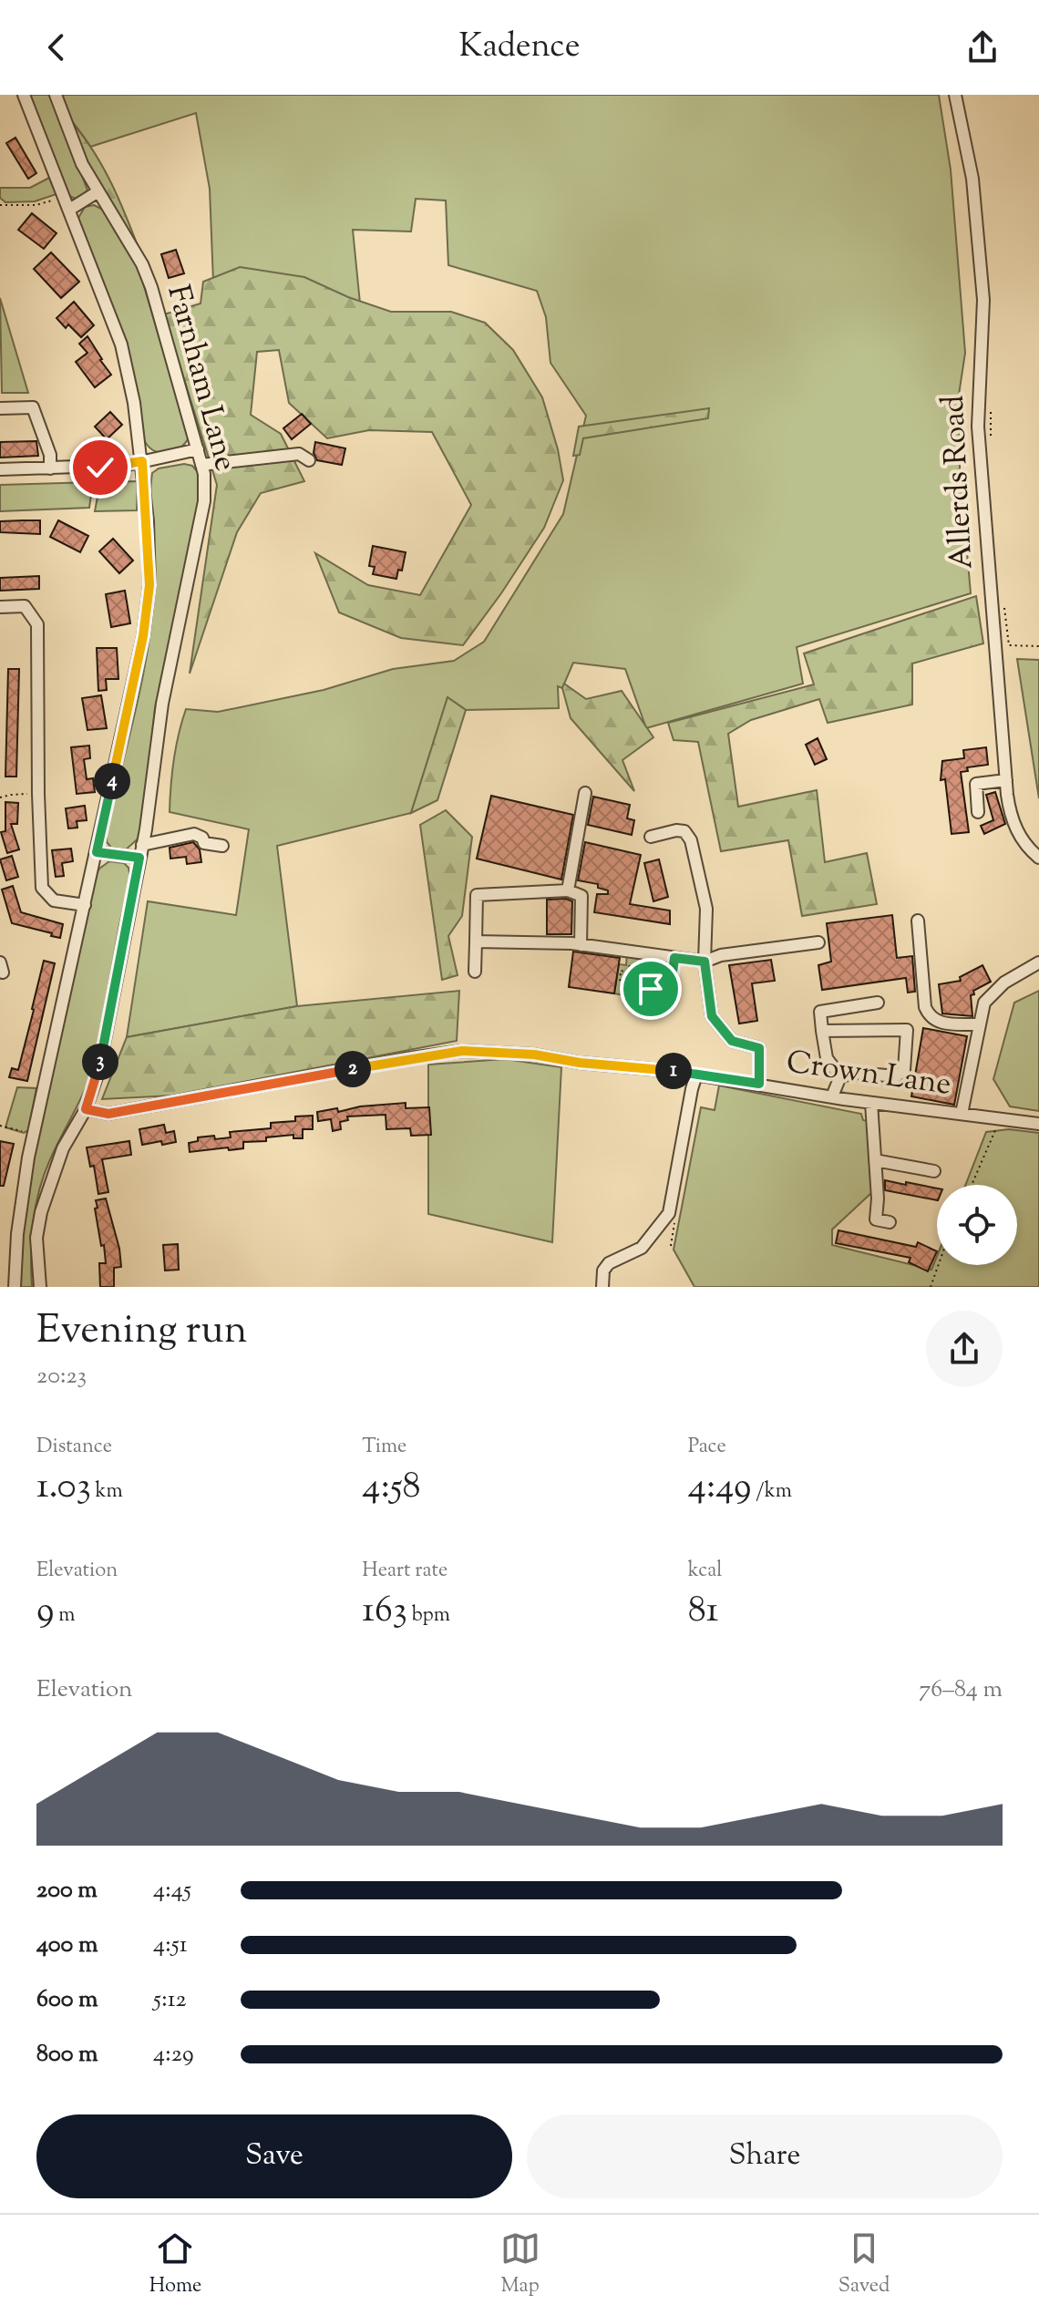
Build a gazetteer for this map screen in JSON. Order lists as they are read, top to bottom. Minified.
{"streets":{"street":["Farnham Lane","Allerds Road","Crown Lane"]},"crossings":[["Farnham Lane","Crown Lane"]],"page":{"header":"Kadence","pins":["4","3","2","1"],"heading":["Evening run","20:23"],"stats":[["Distance","1.03 km"],["Time","4:58"],["Pace","4:49 /km"],["Elevation","9 m"],["Heart rate","163 bpm"],["kcal","81"]],"chart":["Elevation","76–84 m"],"list":[{"name":"200 m","note":"4:45"},{"name":"400 m","note":"4:51"},{"name":"600 m","note":"5:12"},{"name":"800 m","note":"4:29"}],"buttons":["Save","Share"],"tabs":["Home","Map","Saved"]}}
